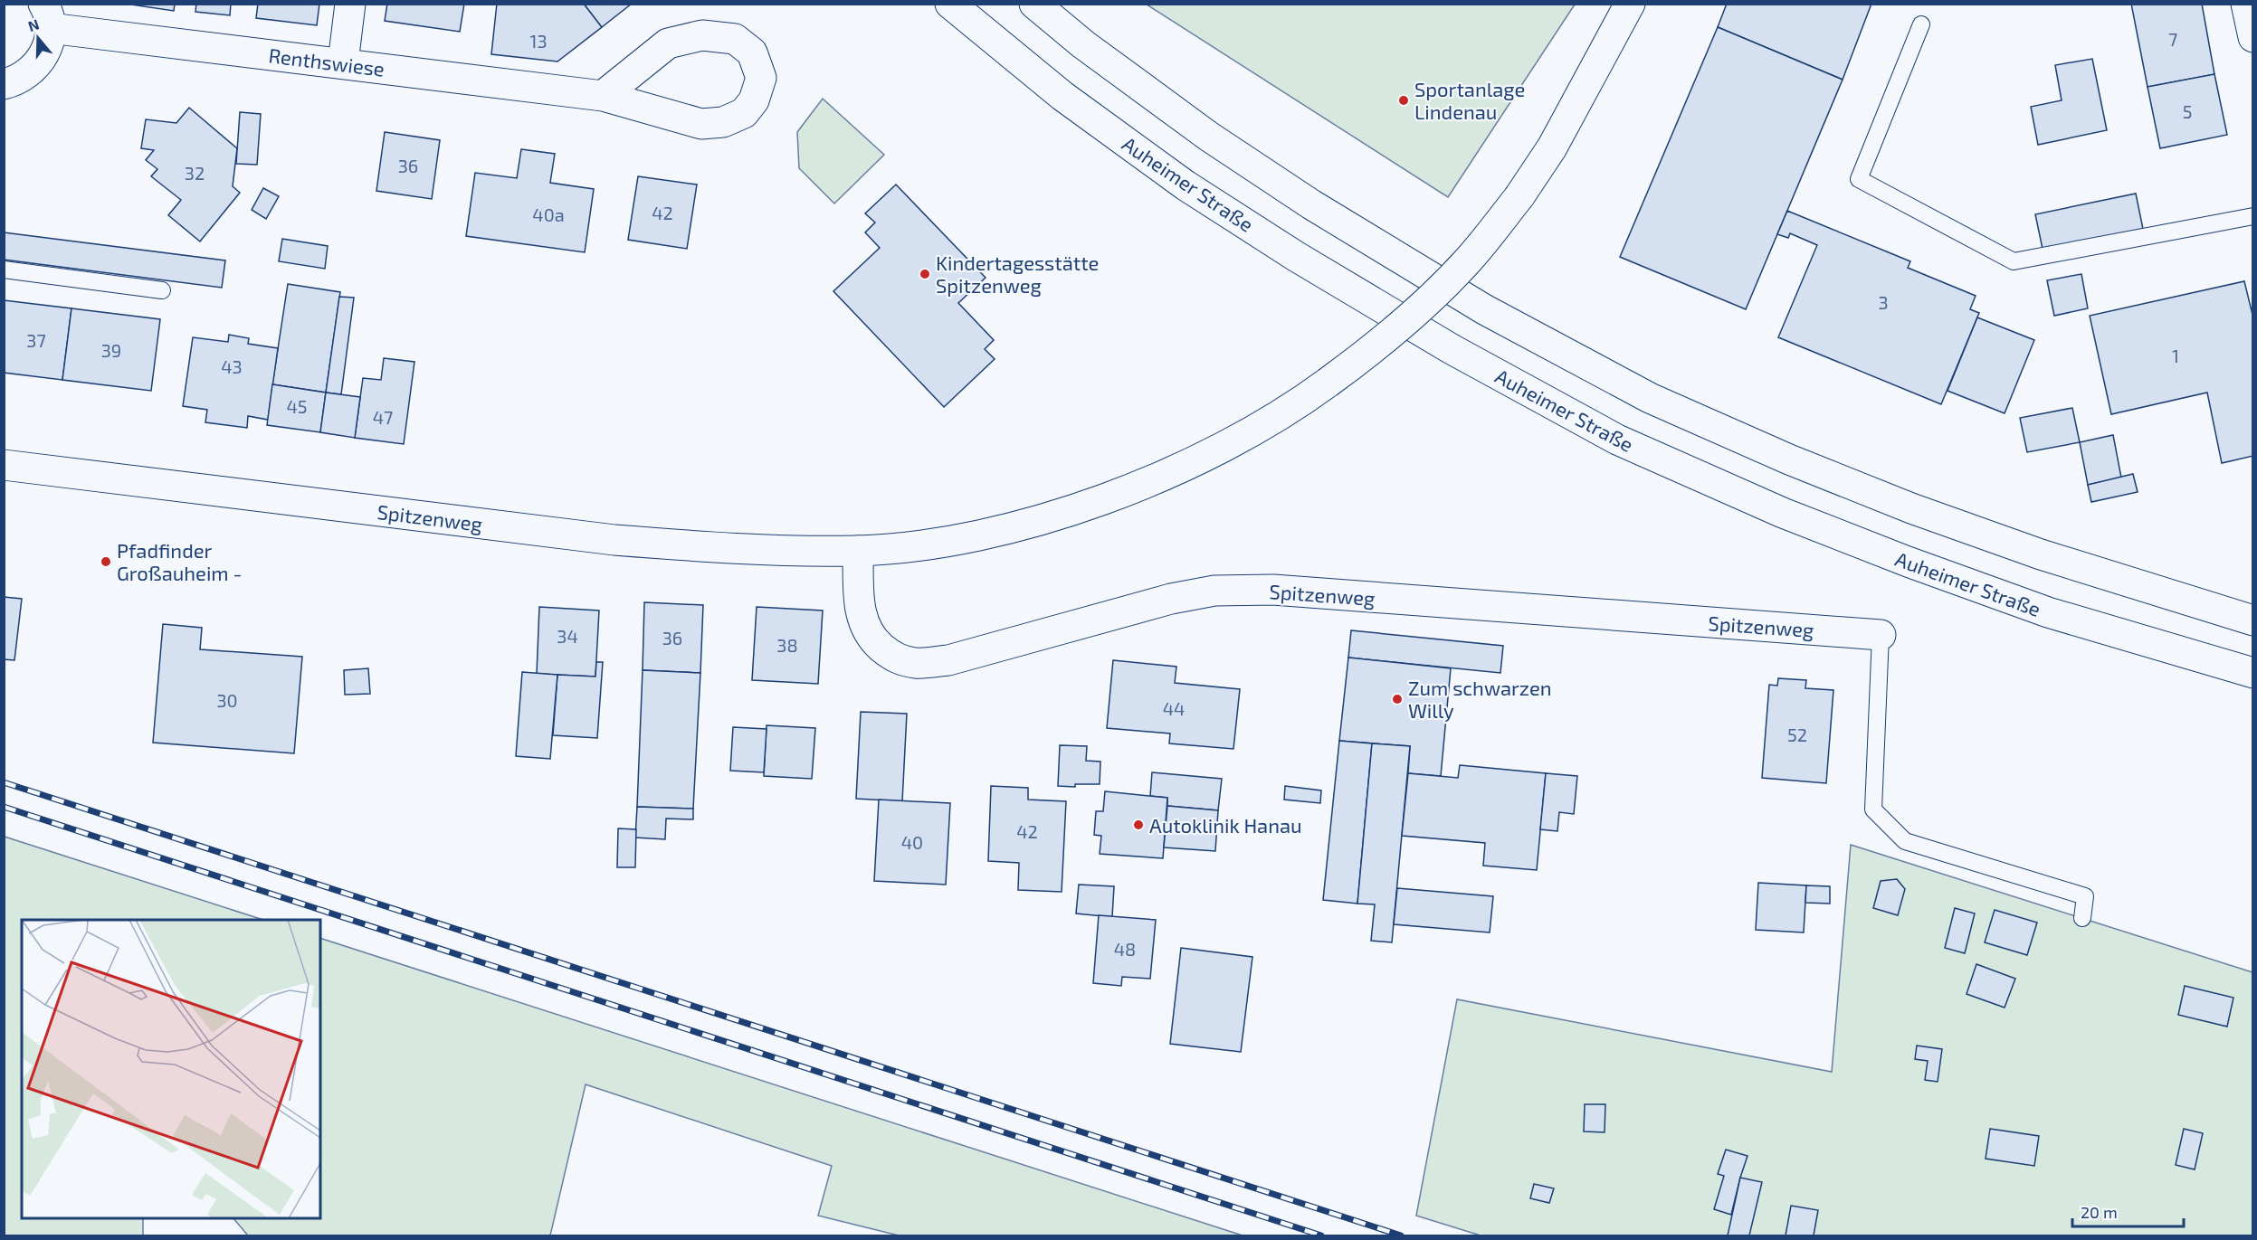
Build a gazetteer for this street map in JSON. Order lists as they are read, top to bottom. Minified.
{"streets":{"street":["Renthswiese","Auheimer Straße","Spitzenweg"]},"places":["Sportanlage Lindenau","Kindertagesstätte Spitzenweg","Pfadfinder Großauheim -","Zum schwarzen Willy","Autoklinik Hanau"],"house_numbers":["7","13","5","36","32","42","40a","3","37","39","1","43","45","47","34","36","38","30","44","52","42","40","48"],"scale_bar":"20 m","north":"top"}
